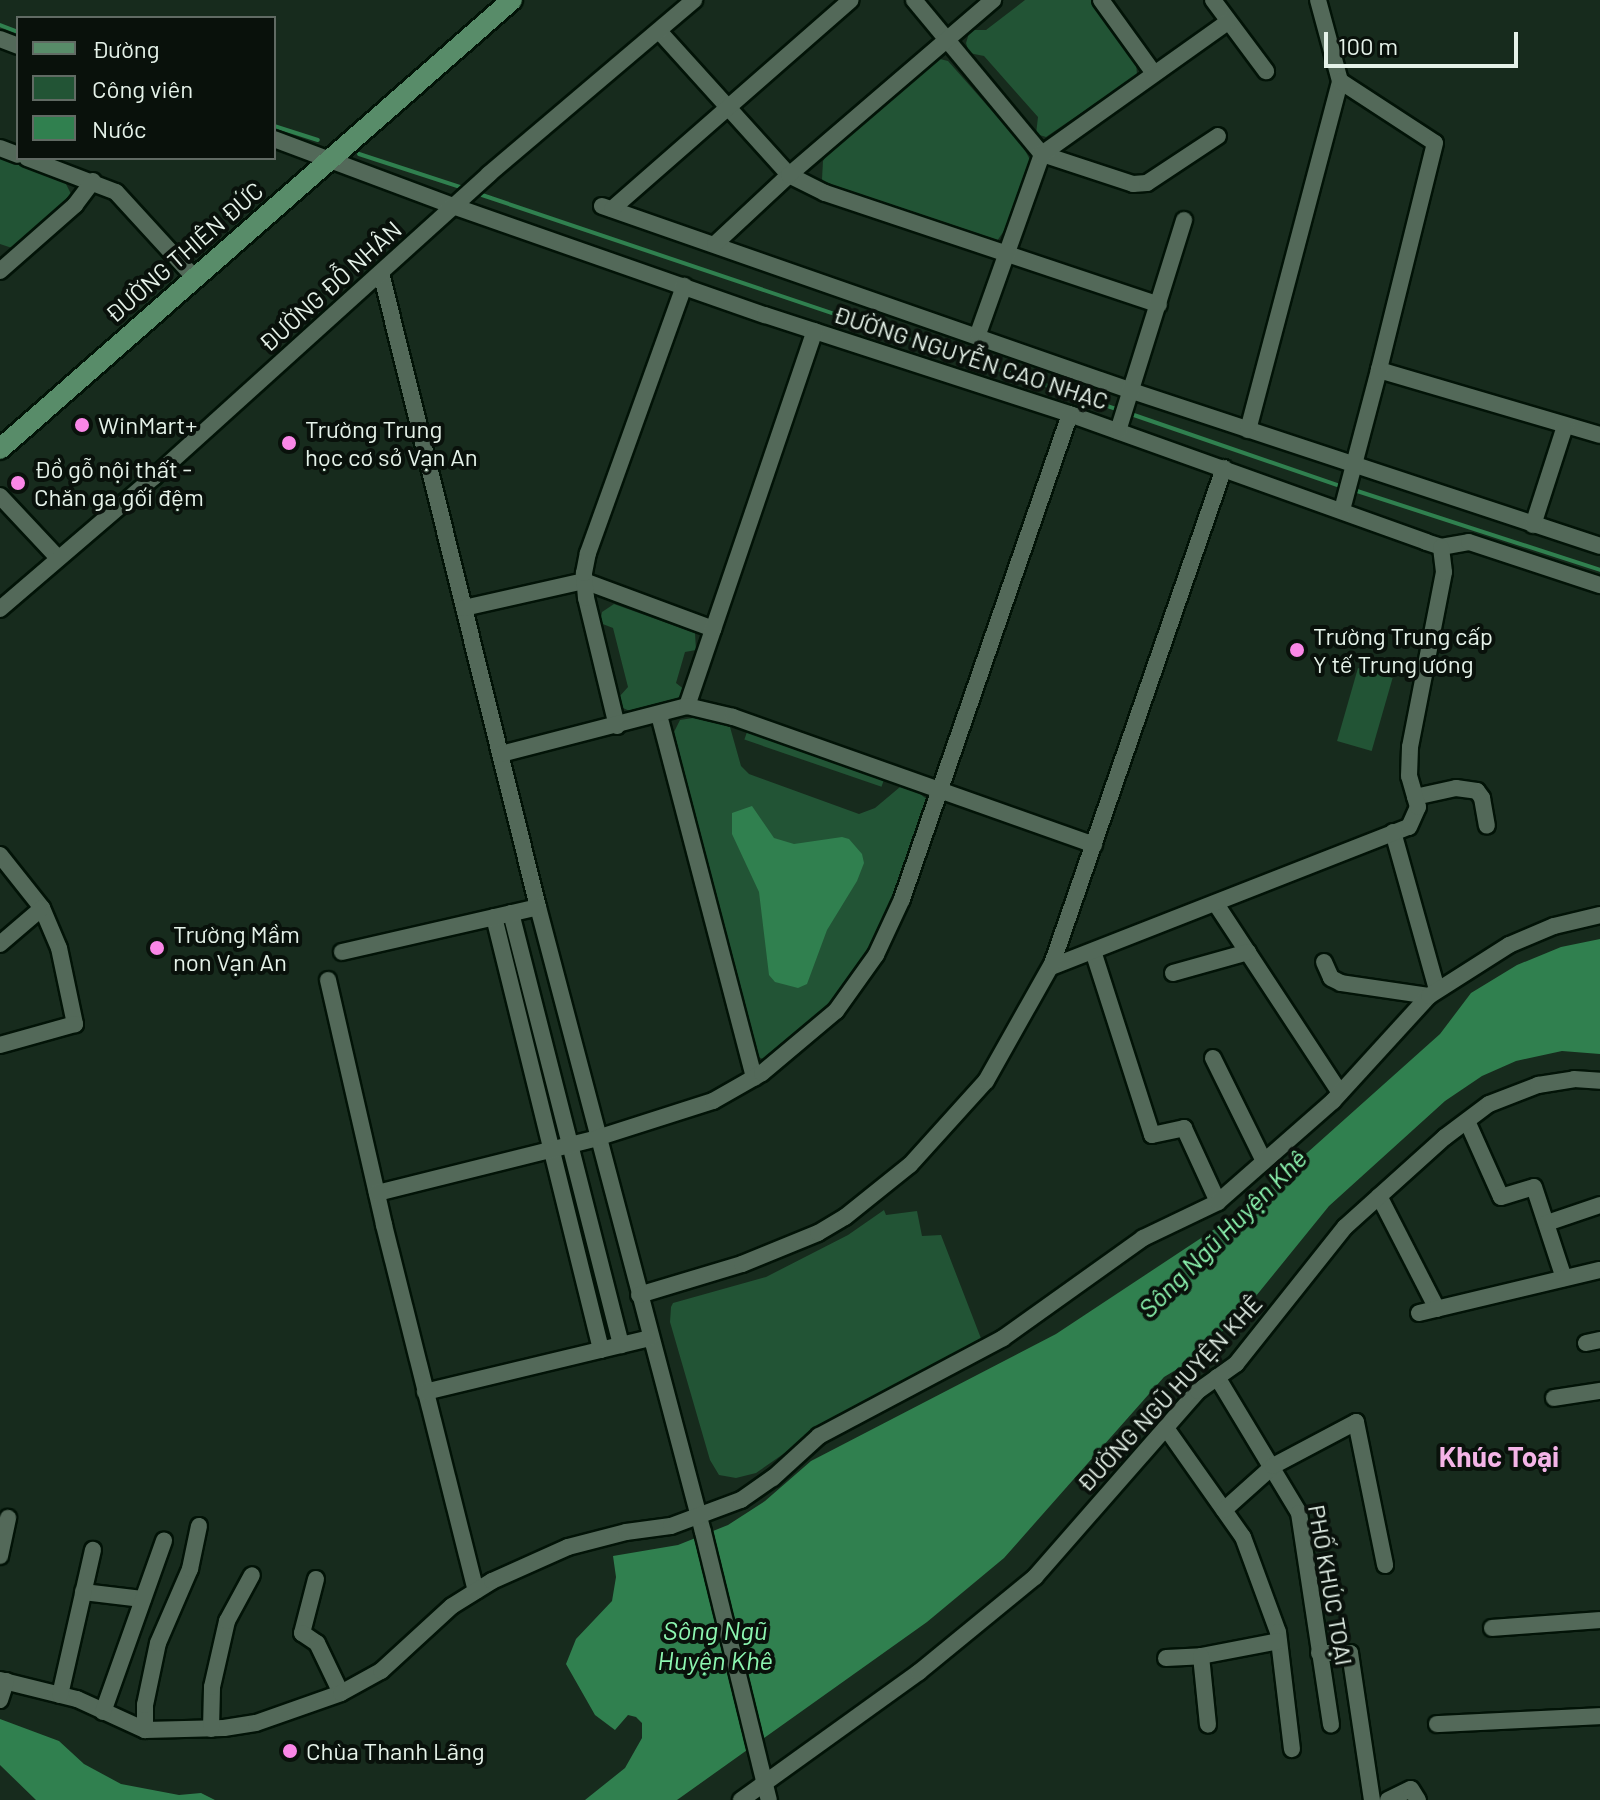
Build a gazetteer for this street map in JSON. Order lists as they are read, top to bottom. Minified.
{"streets":{"main road":["ĐƯỜNG THIÊN ĐỨC"],"street":["ĐƯỜNG ĐỖ NHÂN","ĐƯỜNG NGUYỄN CAO NHẠC","ĐƯỜNG NGŨ HUYỆN KHÊ","PHỐ KHÚC TOẠI"]},"crossings":[["ĐƯỜNG THIÊN ĐỨC","ĐƯỜNG NGUYỄN CAO NHẠC"],["ĐƯỜNG ĐỖ NHÂN","ĐƯỜNG NGUYỄN CAO NHẠC"],["ĐƯỜNG NGŨ HUYỆN KHÊ","PHỐ KHÚC TOẠI"]],"districts":["Khúc Toại"],"water":["Sông Ngũ Huyện Khê"],"places":["WinMart+","Trường Trung học cơ sở Vạn An","Đồ gỗ nội thất - Chăn ga gối đệm","Trường Trung cấp Y tế Trung ương","Trường Mầm non Vạn An","Chùa Thanh Lãng"],"legend":["Đường","Công viên","Nước"],"scale_bar":"100 m"}
